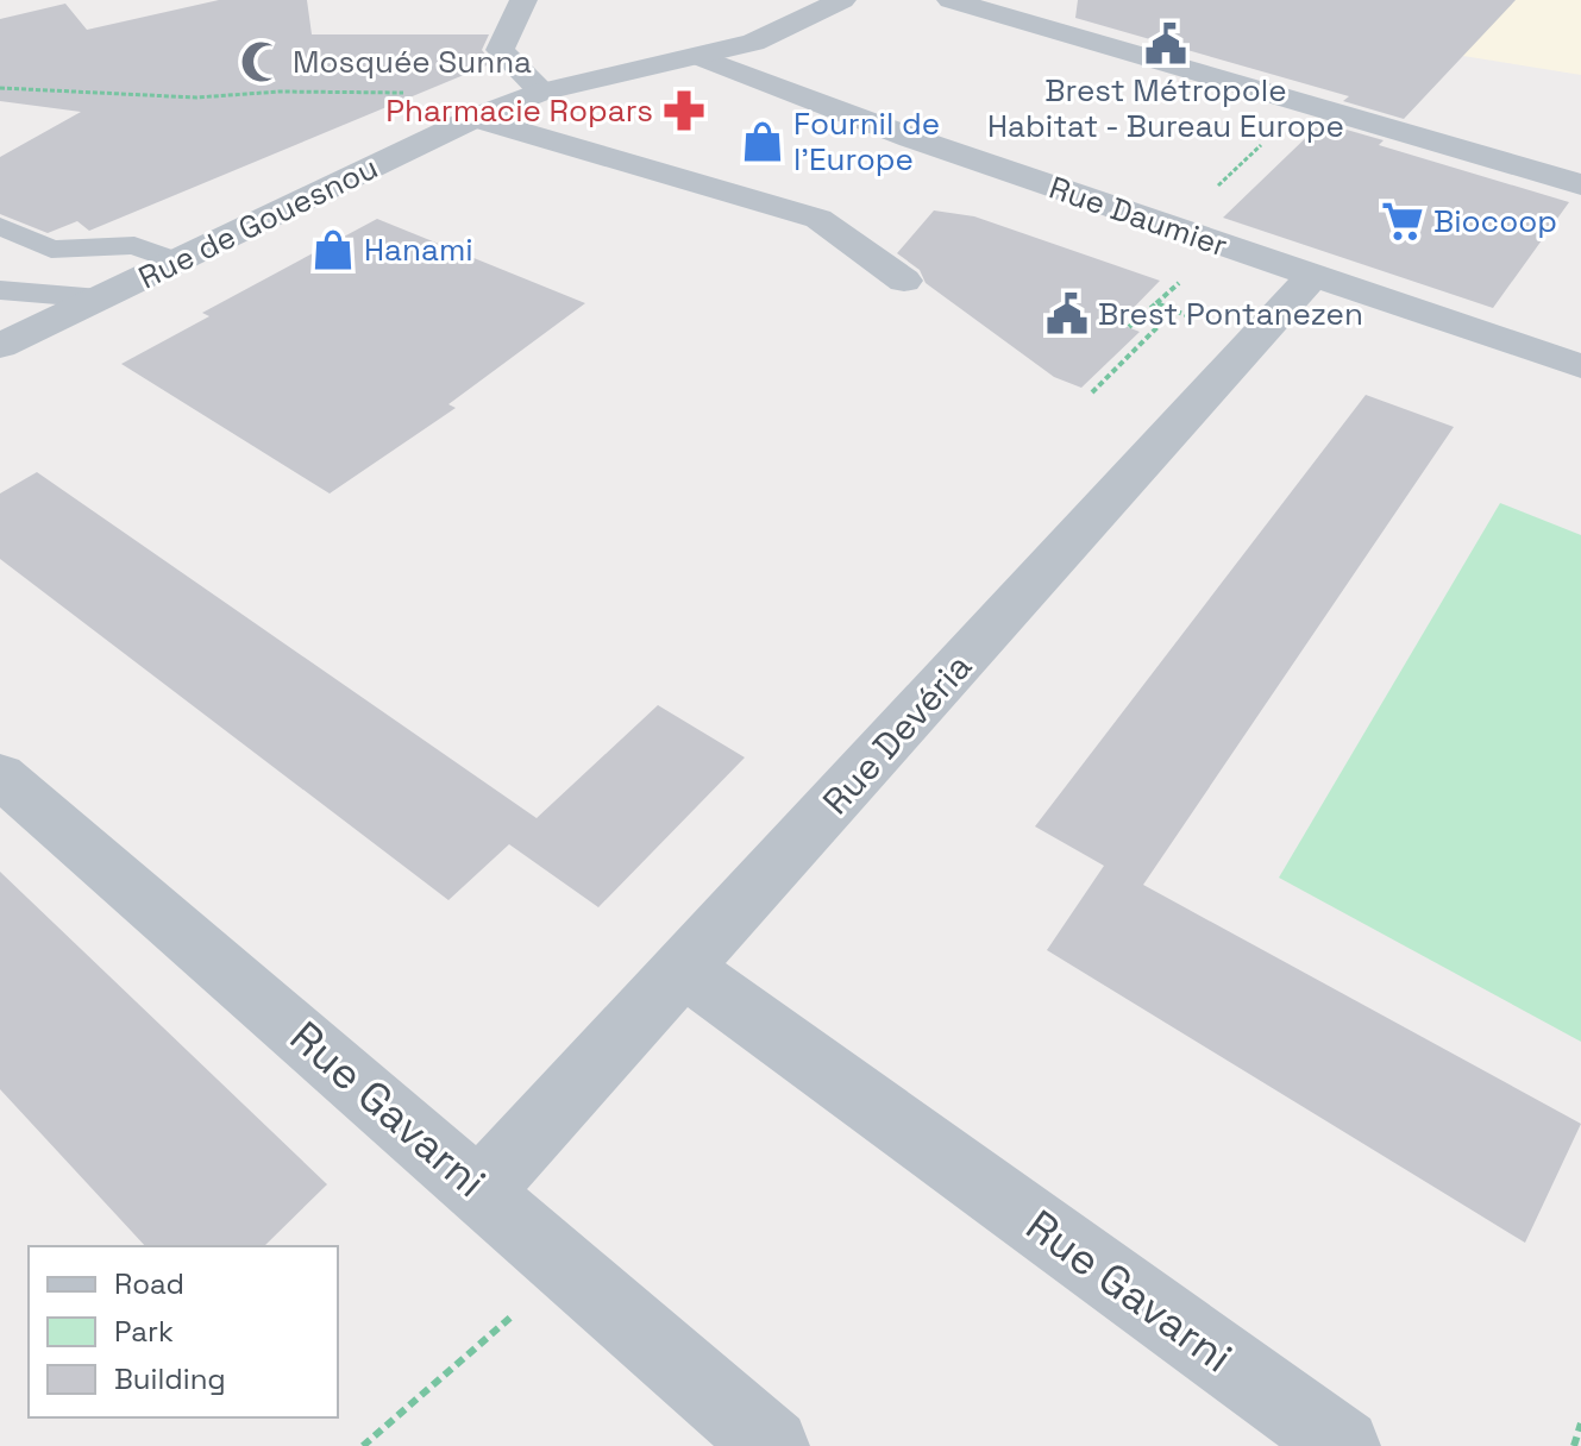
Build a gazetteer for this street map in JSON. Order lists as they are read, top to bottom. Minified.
{"streets":{"street":["Rue Daumier","Rue de Gouesnou","Rue Devéria","Rue Gavarni"]},"crossings":[["Rue Daumier","Rue de Gouesnou"],["Rue Daumier","Rue Devéria"],["Rue Devéria","Rue Gavarni"]],"places":{"public building":["Brest Métropole Habitat - Bureau Europe","Brest Pontanezen"],"mosque":["Mosquée Sunna"],"pharmacy":["Pharmacie Ropars"],"shop":["Fournil de l’Europe","Hanami"],"supermarket":["Biocoop"]},"legend":["Road","Park","Building"]}
